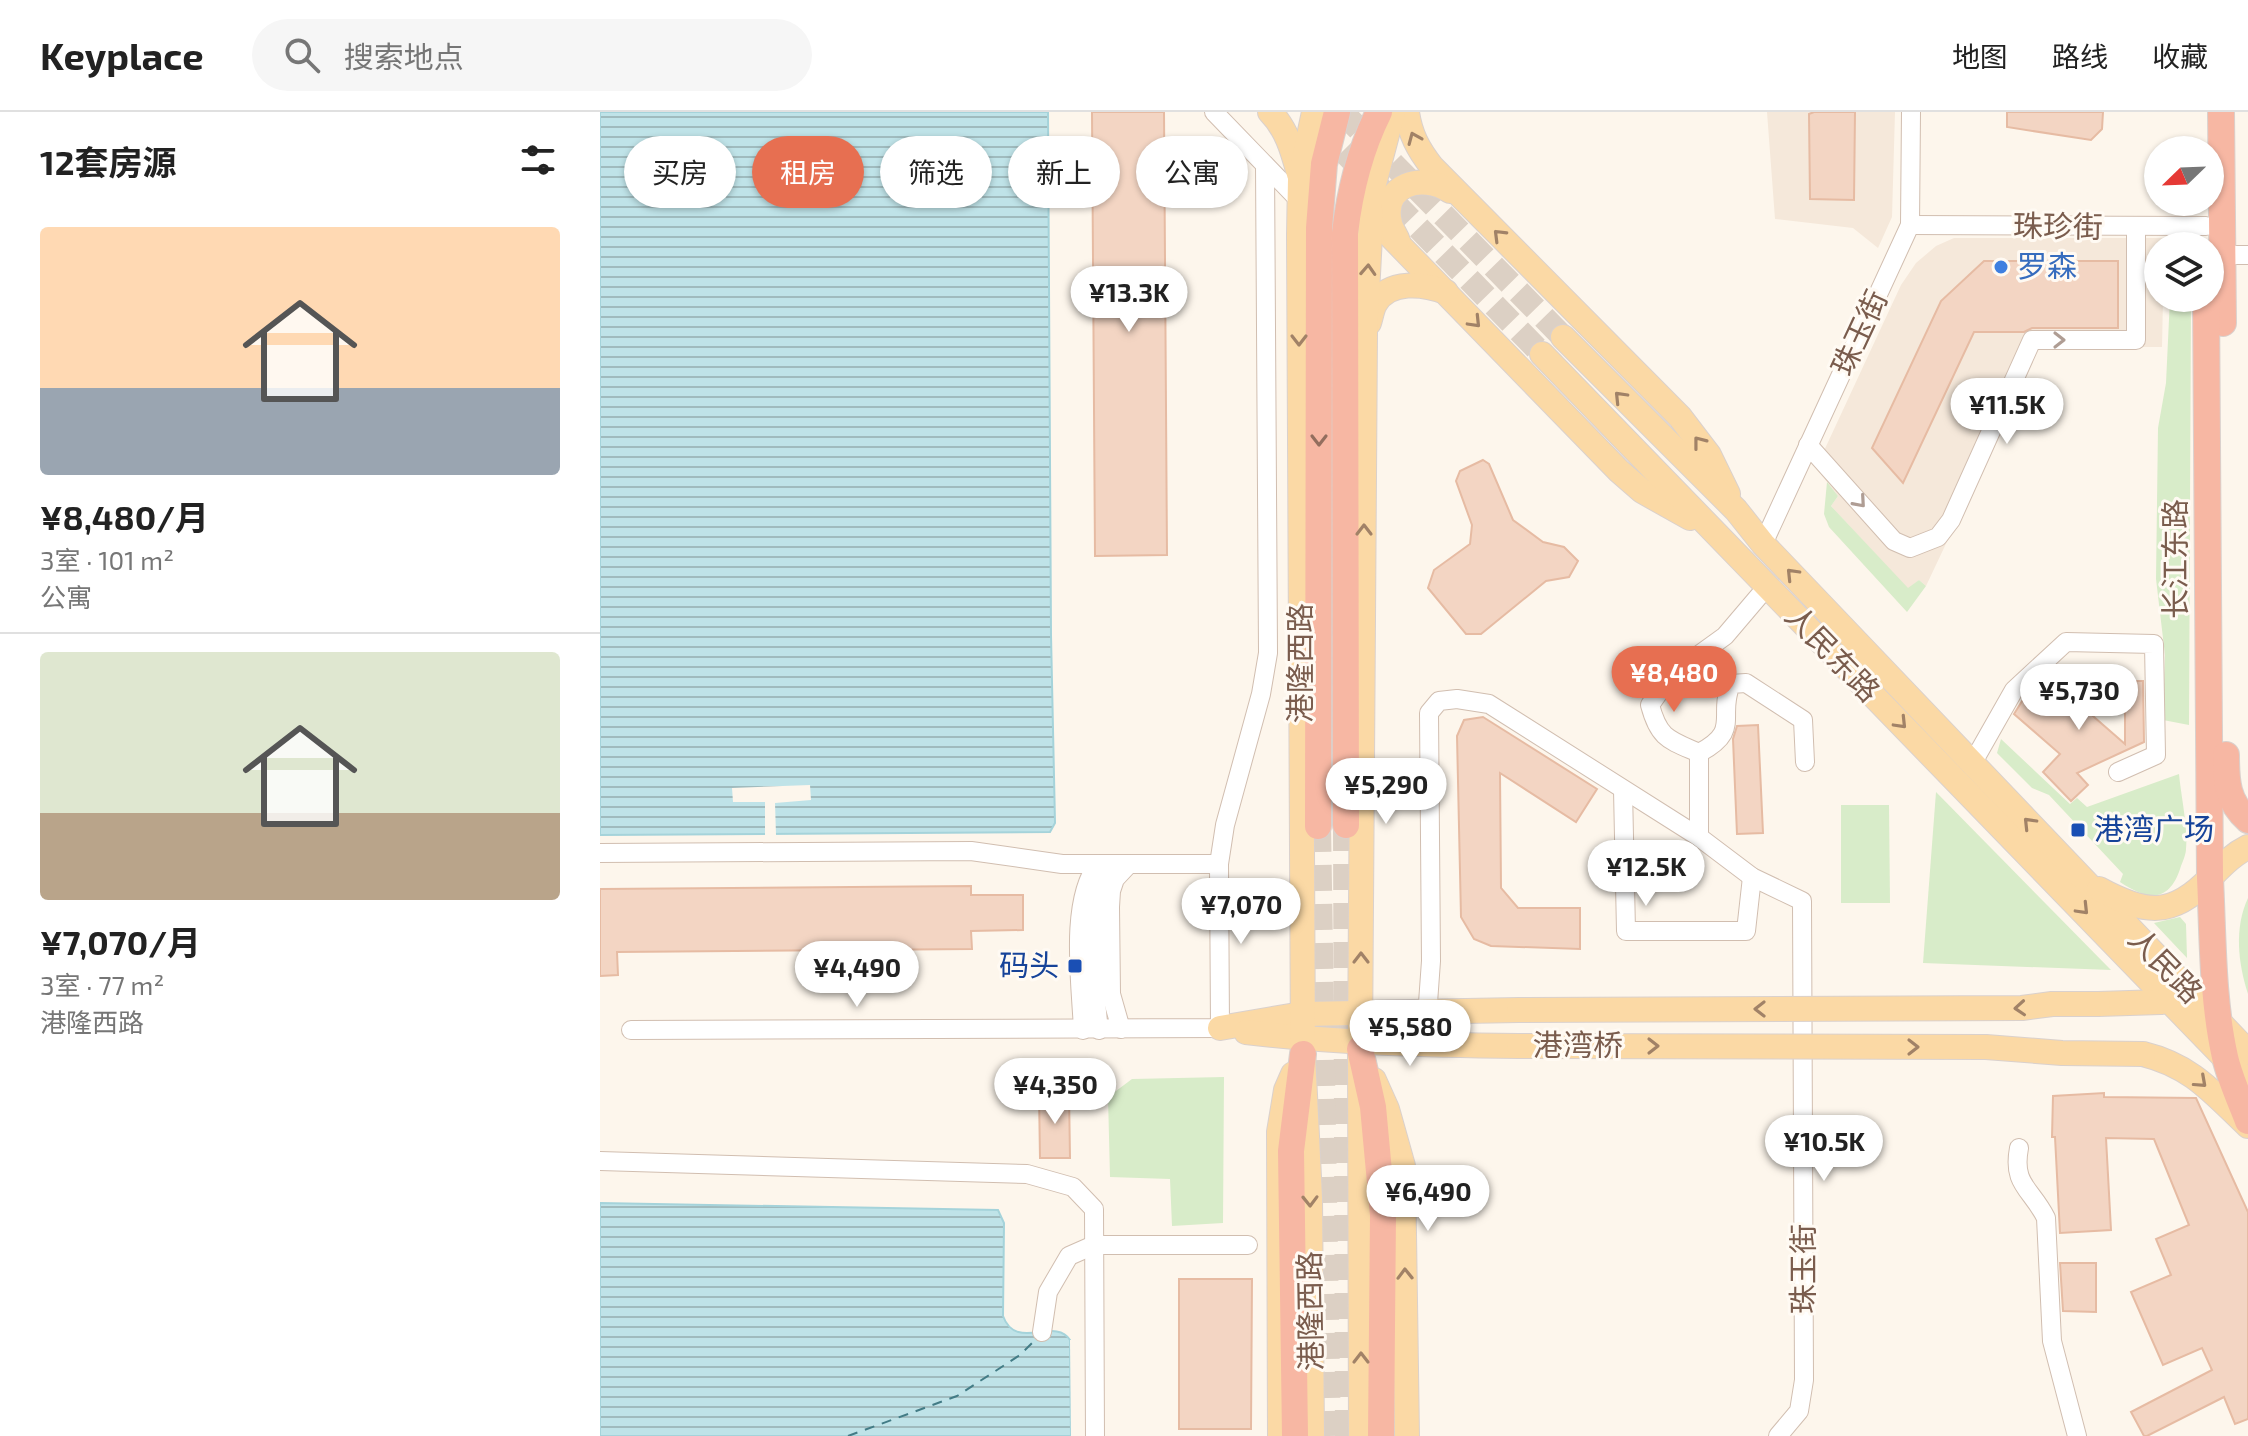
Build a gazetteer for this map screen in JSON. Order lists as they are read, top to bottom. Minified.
{"streets":{"highway":["长江东路"],"main road":["人民东路","港隆西路","人民路","港湾桥"],"street":["珠珍街","珠玉街"]},"crossings":[["珠珍街","珠玉街"],["珠玉街","人民东路"],["长江东路","人民路"],["长江东路","港湾桥"],["人民东路","人民路"],["港隆西路","港湾桥"],["人民路","港湾桥"]],"places":{"other":["罗森"],"transit":["港湾广场","码头"]},"north":"bottom left","page":{"header":"Keyplace","search":"搜索地点","nav":["地图","路线","收藏"],"heading":"12套房源","chip":["买房","租房","筛选","新上","公寓"],"list":[{"name":"¥8,480/月","note":"3室 · 101 m² · 公寓"},{"name":"¥7,070/月","note":"3室 · 77 m² · 港隆西路"}],"price":["¥13.3K","¥11.5K","¥8,480","¥5,730","¥5,290","¥12.5K","¥7,070","¥4,490","¥5,580","¥4,350","¥10.5K","¥6,490"]}}
